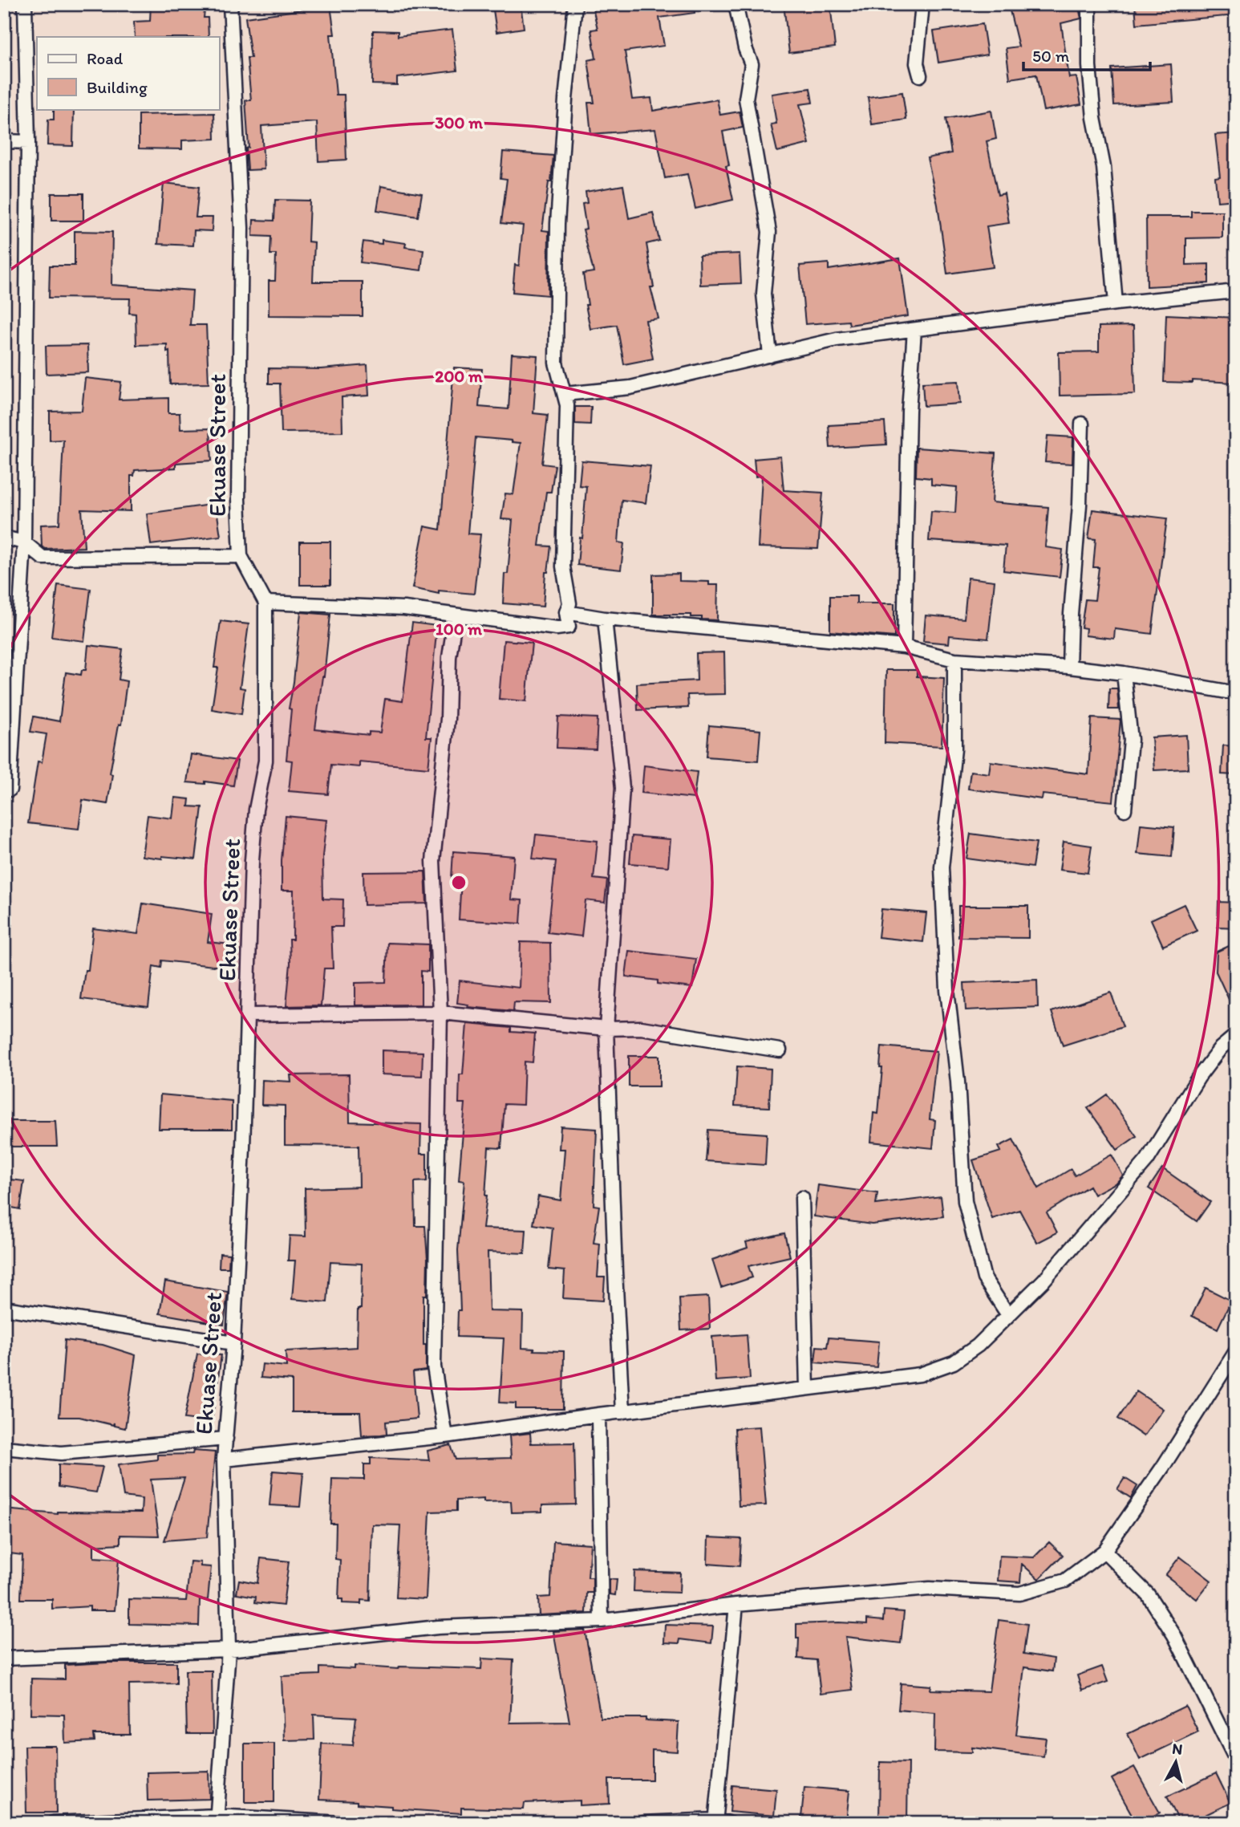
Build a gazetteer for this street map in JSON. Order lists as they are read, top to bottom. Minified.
{"streets":{"street":["Ekuase Street"]},"legend":["Road","Building"],"scale_bar":"50 m","north":"top","rings":["300 m","200 m","100 m"]}
